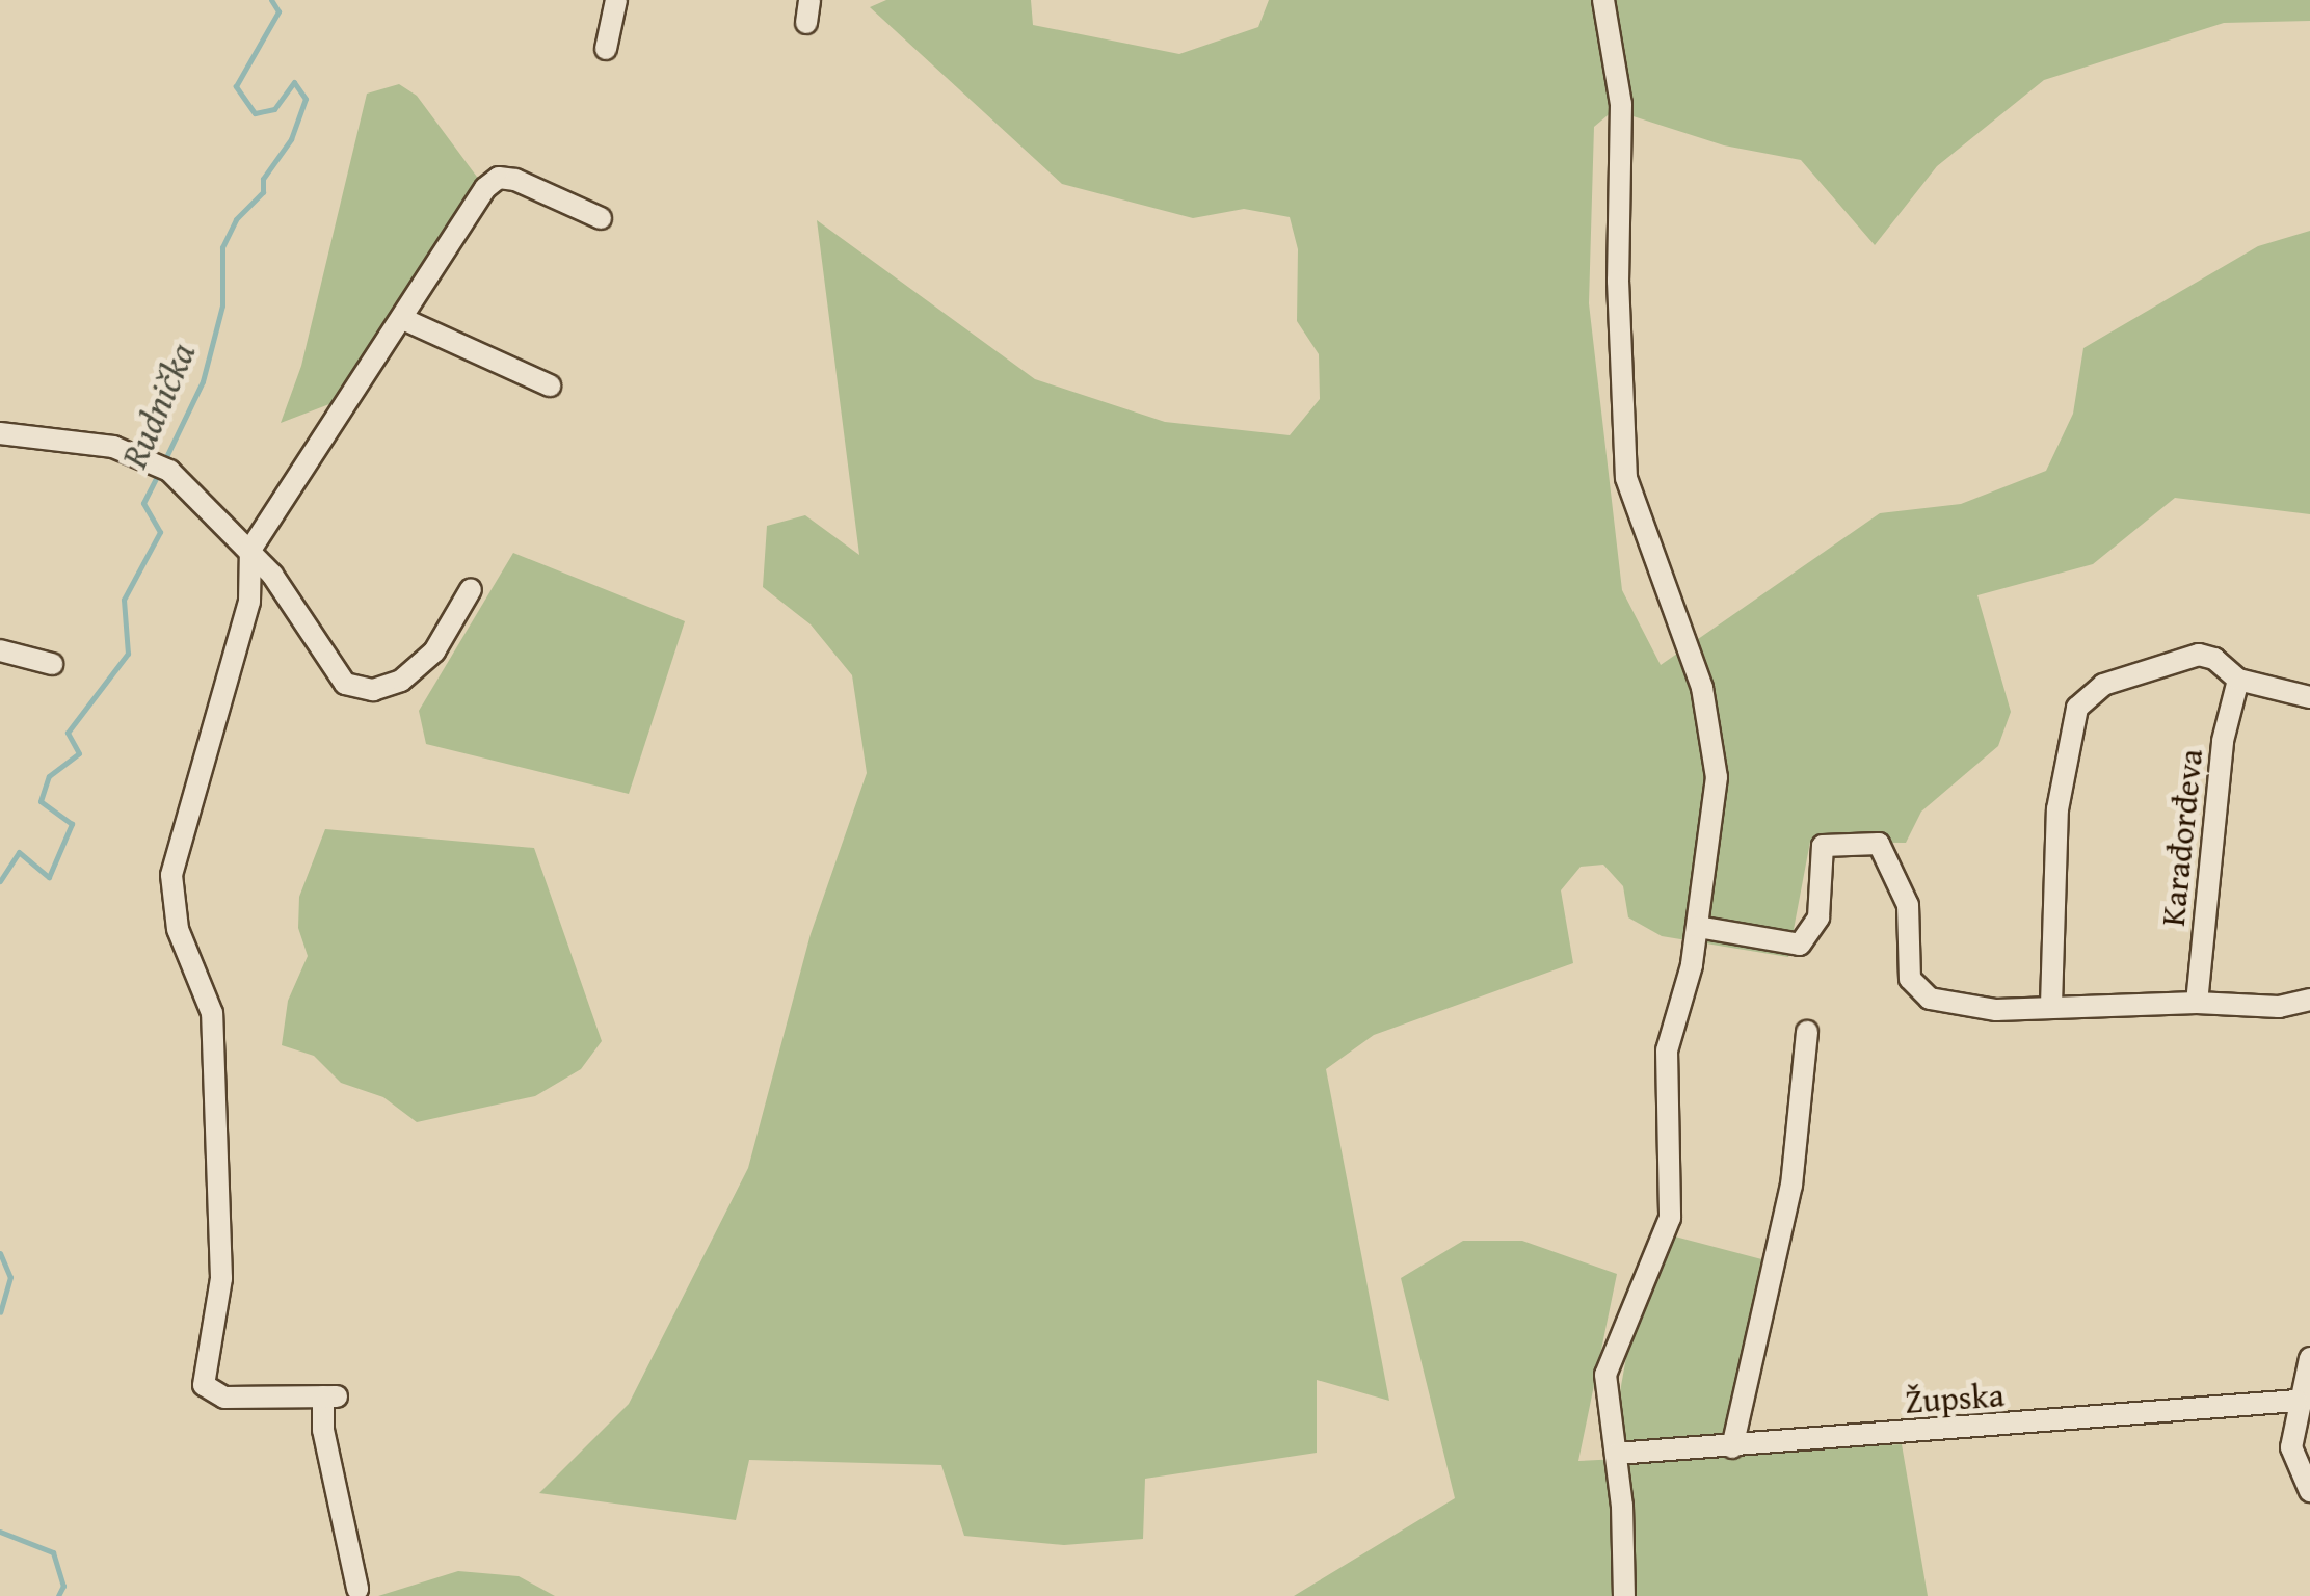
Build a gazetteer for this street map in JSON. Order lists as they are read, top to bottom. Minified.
{"streets":{"street":["Karađorđeva","Župska"]},"water":["Rudnička"]}
